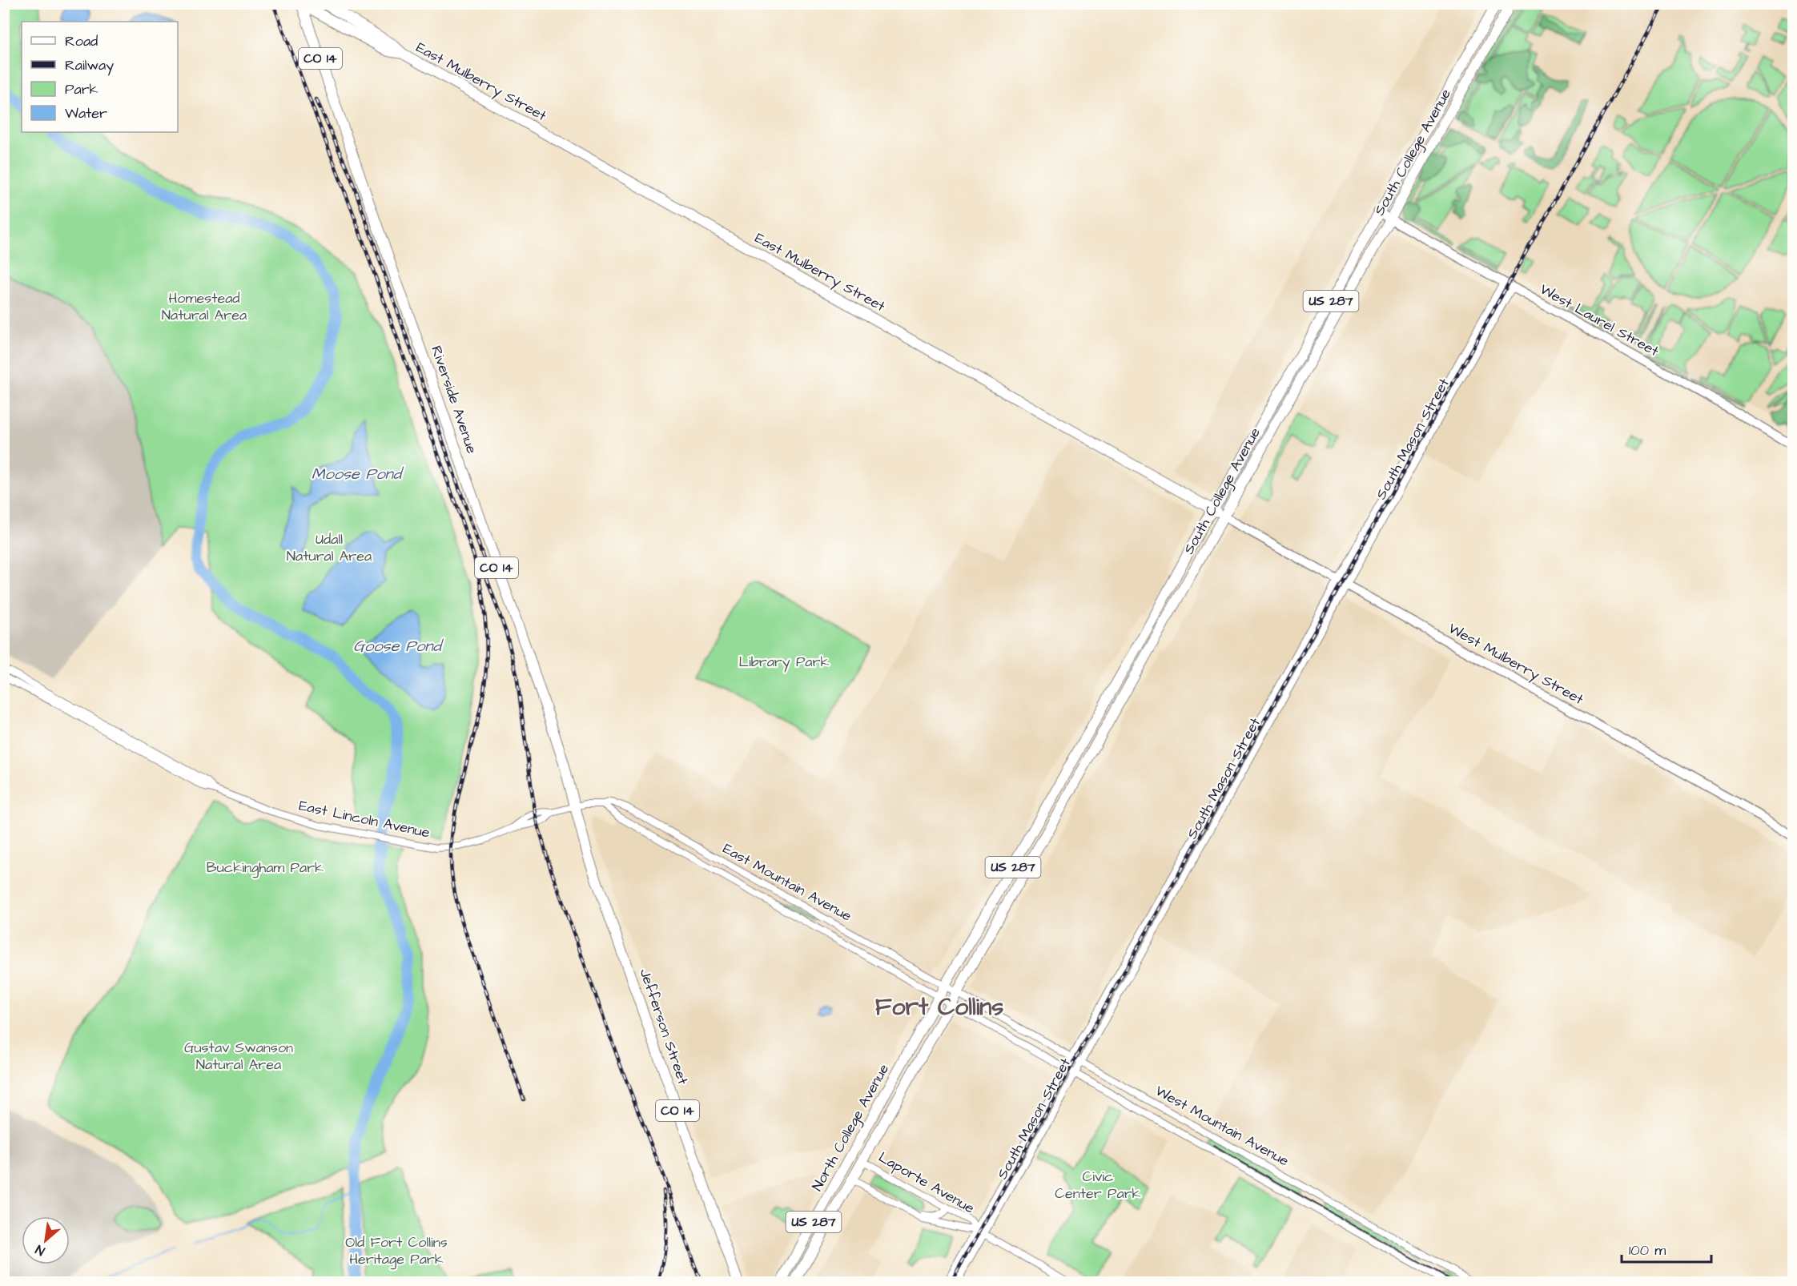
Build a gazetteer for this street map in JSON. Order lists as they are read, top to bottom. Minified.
{"streets":{"highway":["CO 14","East Mulberry Street","South College Avenue","US 287","Riverside Avenue","Jefferson Street","North College Avenue"],"main road":["West Laurel Street","West Mulberry Street"],"street":["South Mason Street","East Lincoln Avenue","East Mountain Avenue","West Mountain Avenue","Laporte Avenue"]},"crossings":[["East Mulberry Street","South College Avenue"],["East Mulberry Street","Riverside Avenue"],["East Mulberry Street","West Mulberry Street"],["South College Avenue","West Laurel Street"],["South College Avenue","West Mulberry Street"],["South College Avenue","East Mountain Avenue"],["South College Avenue","West Mountain Avenue"],["South College Avenue","North College Avenue"],["West Laurel Street","South Mason Street"],["Riverside Avenue","East Lincoln Avenue"],["Riverside Avenue","East Mountain Avenue"],["Riverside Avenue","Jefferson Street"],["South Mason Street","West Mulberry Street"],["South Mason Street","West Mountain Avenue"],["South Mason Street","Laporte Avenue"],["East Lincoln Avenue","East Mountain Avenue"],["East Lincoln Avenue","Jefferson Street"],["East Mountain Avenue","Jefferson Street"],["East Mountain Avenue","West Mountain Avenue"],["East Mountain Avenue","North College Avenue"],["West Mountain Avenue","North College Avenue"],["North College Avenue","Laporte Avenue"]],"districts":["Fort Collins"],"water":["Moose Pond","Goose Pond"],"parks":["Homestead Natural Area","Udall Natural Area","Library Park","Buckingham Park","Gustav Swanson Natural Area","Civic Center Park","Old Fort Collins Heritage Park"],"legend":["Road","Railway","Park","Water"],"scale_bar":"100 m","north":"bottom left"}
